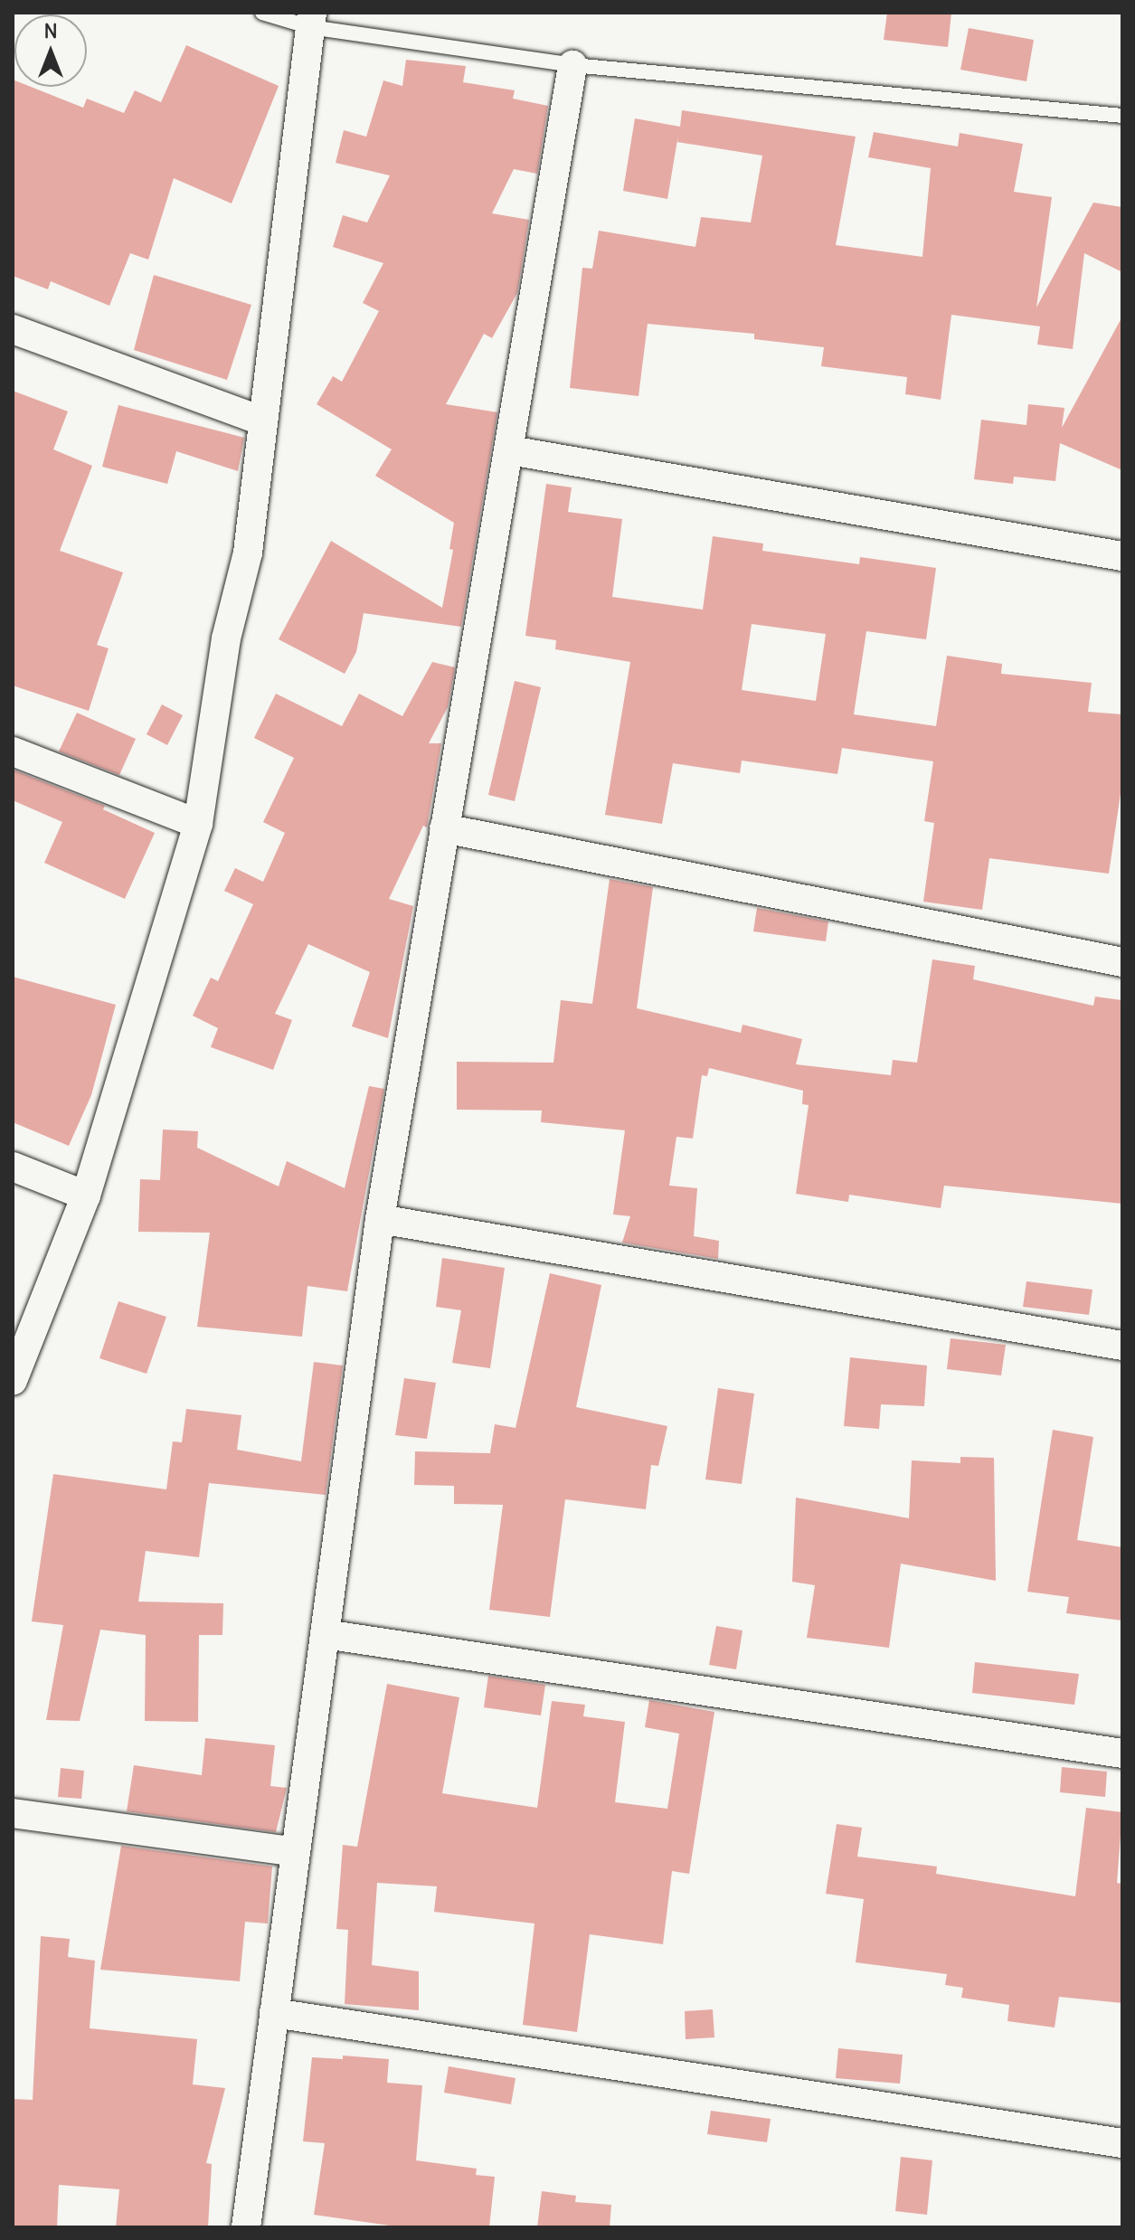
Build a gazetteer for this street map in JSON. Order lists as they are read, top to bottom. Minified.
{"north":"top"}
